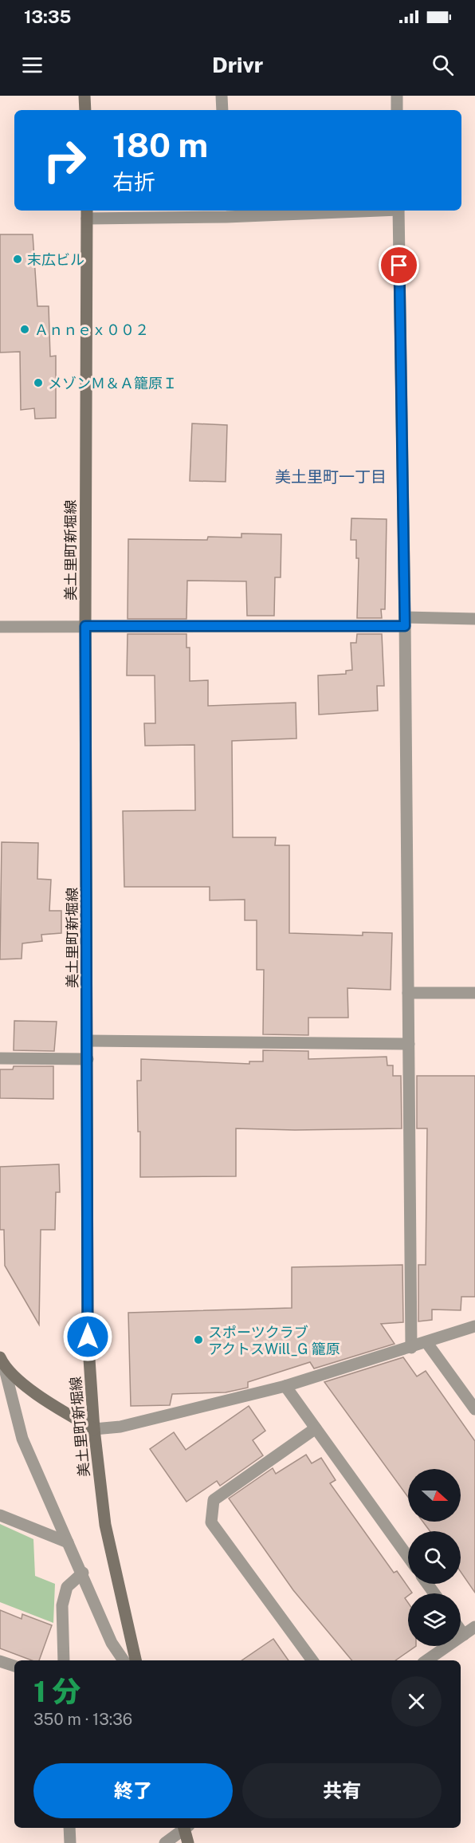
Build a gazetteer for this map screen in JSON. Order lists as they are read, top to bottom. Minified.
{"streets":{"main road":["美土里町新堀線"]},"districts":["美土里町一丁目"],"places":["末広ビル","Ａｎｎｅｘ００２","メゾンＭ＆Ａ籠原Ｉ","スポーツクラブ アクトスWill_G 籠原"],"north":"right","page":{"status":"13:35","header":"Drivr","turn":["180 m","右折"],"heading":["1 分","350 m · 13:36"],"buttons":["終了","共有"]}}
